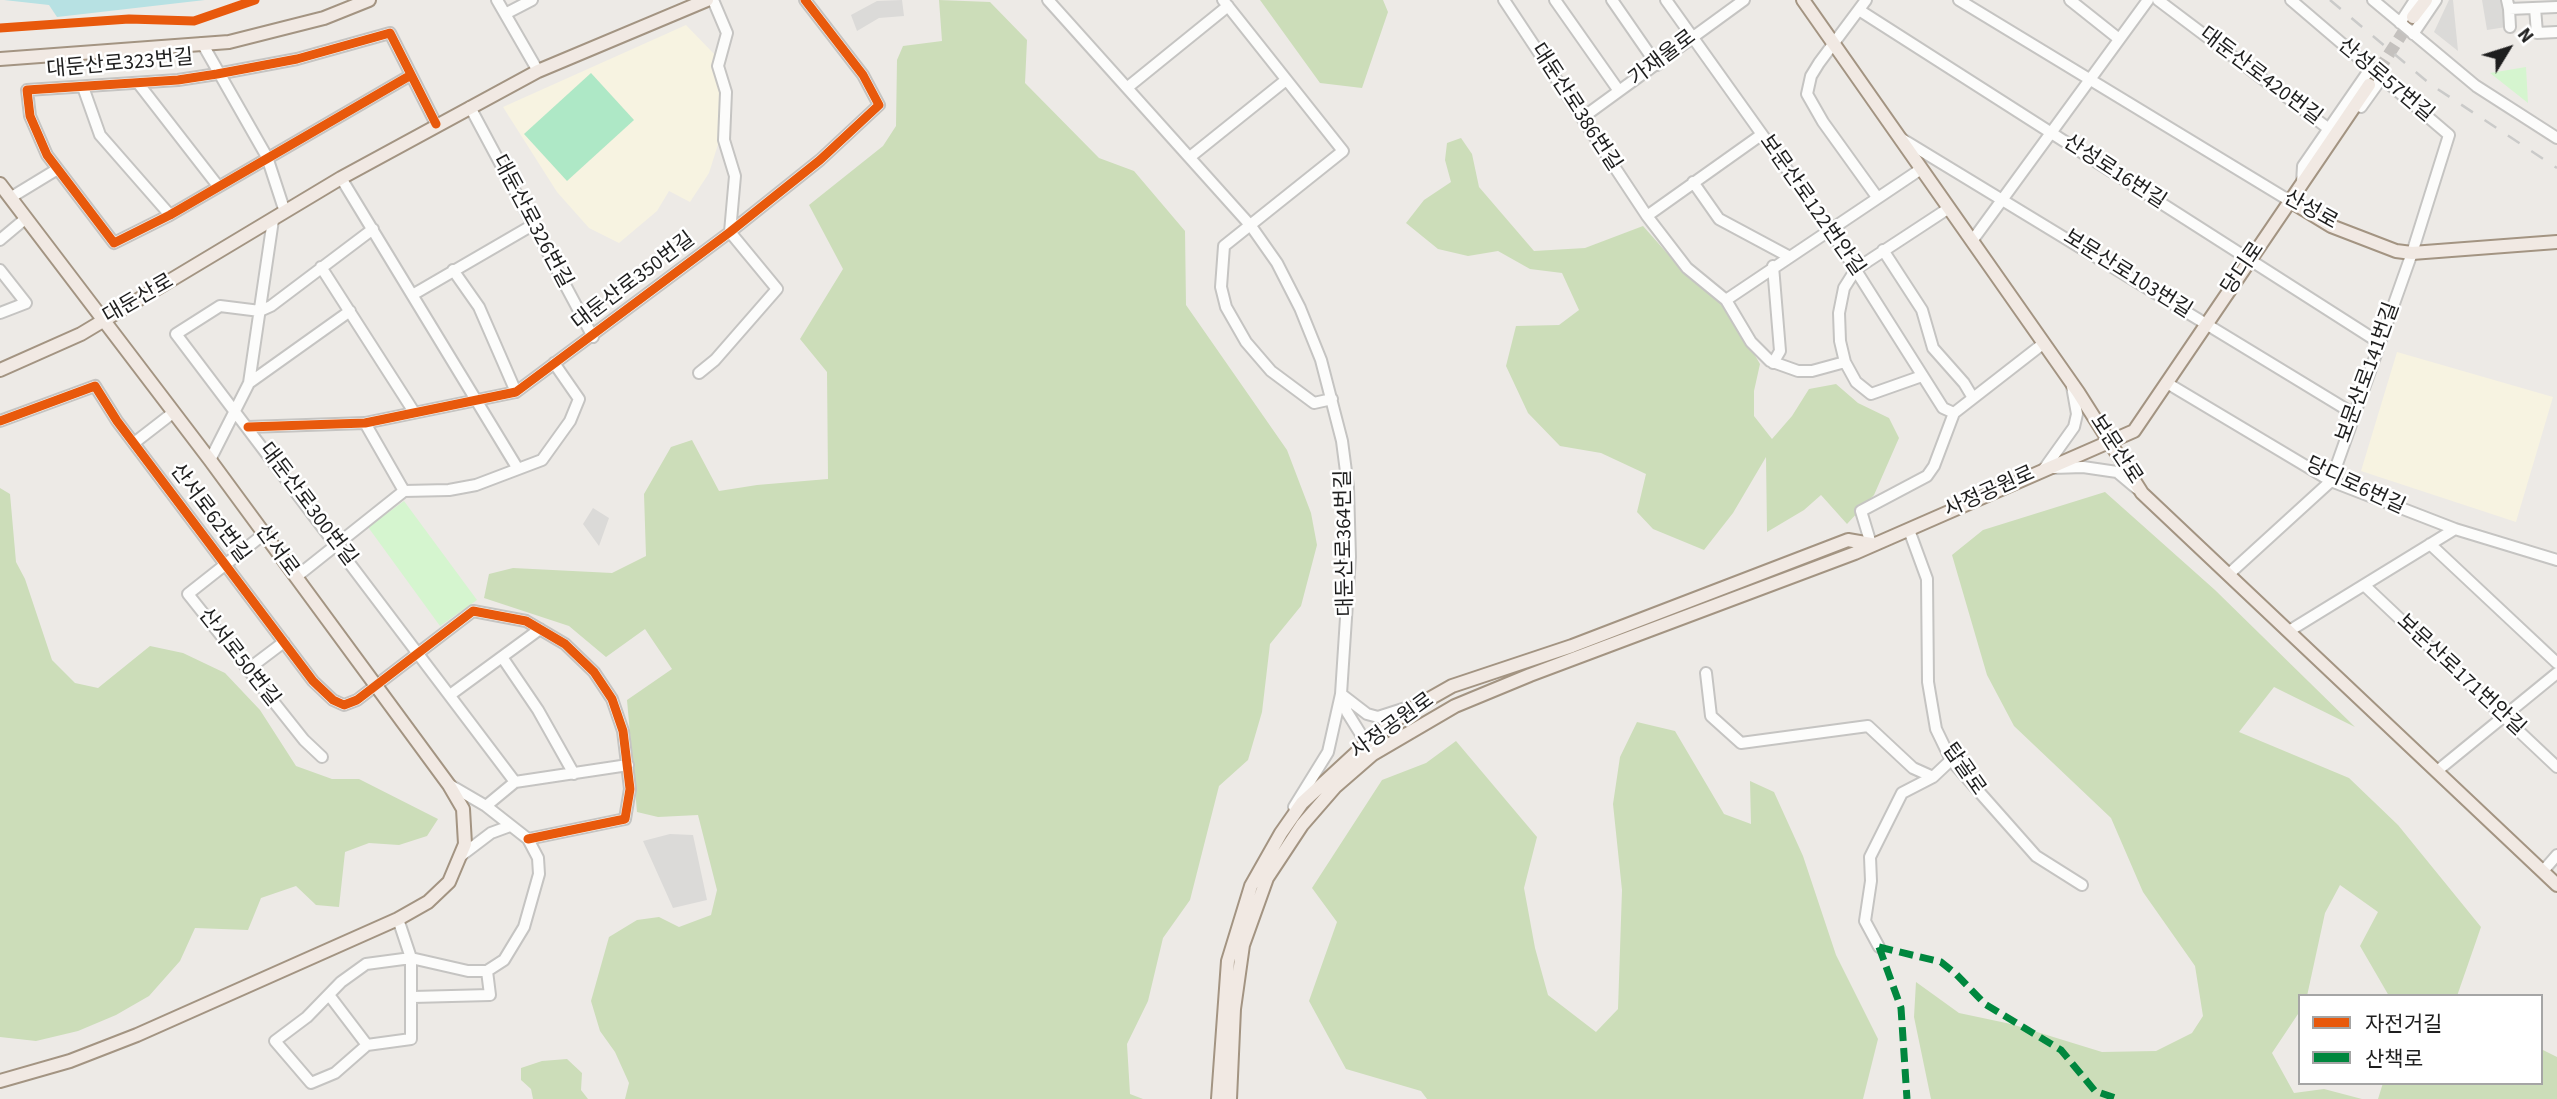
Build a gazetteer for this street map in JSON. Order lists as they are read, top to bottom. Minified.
{"streets":{"main road":["산성로","당디로","대둔산로","보문산로","사정공원로","산서로"],"street":["가재울로","대둔산로323번길","대둔산로420번길","산성로57번길","대둔산로386번길","산성로16번길","보문산로122번안길","대둔산로326번길","보문산로103번길","대둔산로350번길","보문산로141번길","당디로6번길","대둔산로300번길","산서로62번길","대둔산로364번길","산서로50번길","보문산로171번안길","탑골로"]},"crossings":[["가재울로","대둔산로386번길"],["가재울로","보문산로122번안길"],["대둔산로323번길","대둔산로"],["산성로57번길","산성로"],["산성로57번길","당디로"],["산성로57번길","보문산로141번길"],["산성로16번길","당디로"],["산성로16번길","보문산로141번길"],["산성로","당디로"],["산성로","보문산로141번길"],["대둔산로326번길","대둔산로350번길"],["대둔산로326번길","대둔산로"],["당디로","보문산로103번길"],["당디로","보문산로"],["당디로","당디로6번길"],["당디로","사정공원로"],["보문산로103번길","보문산로141번길"],["보문산로103번길","보문산로"],["대둔산로350번길","대둔산로300번길"],["대둔산로","산서로"],["보문산로141번길","보문산로"],["보문산로141번길","당디로6번길"],["보문산로","사정공원로"],["사정공원로","대둔산로364번길"],["사정공원로","탑골로"],["산서로62번길","산서로"],["산서로62번길","산서로50번길"]],"legend":["자전거길","산책로"],"north":"top right"}
